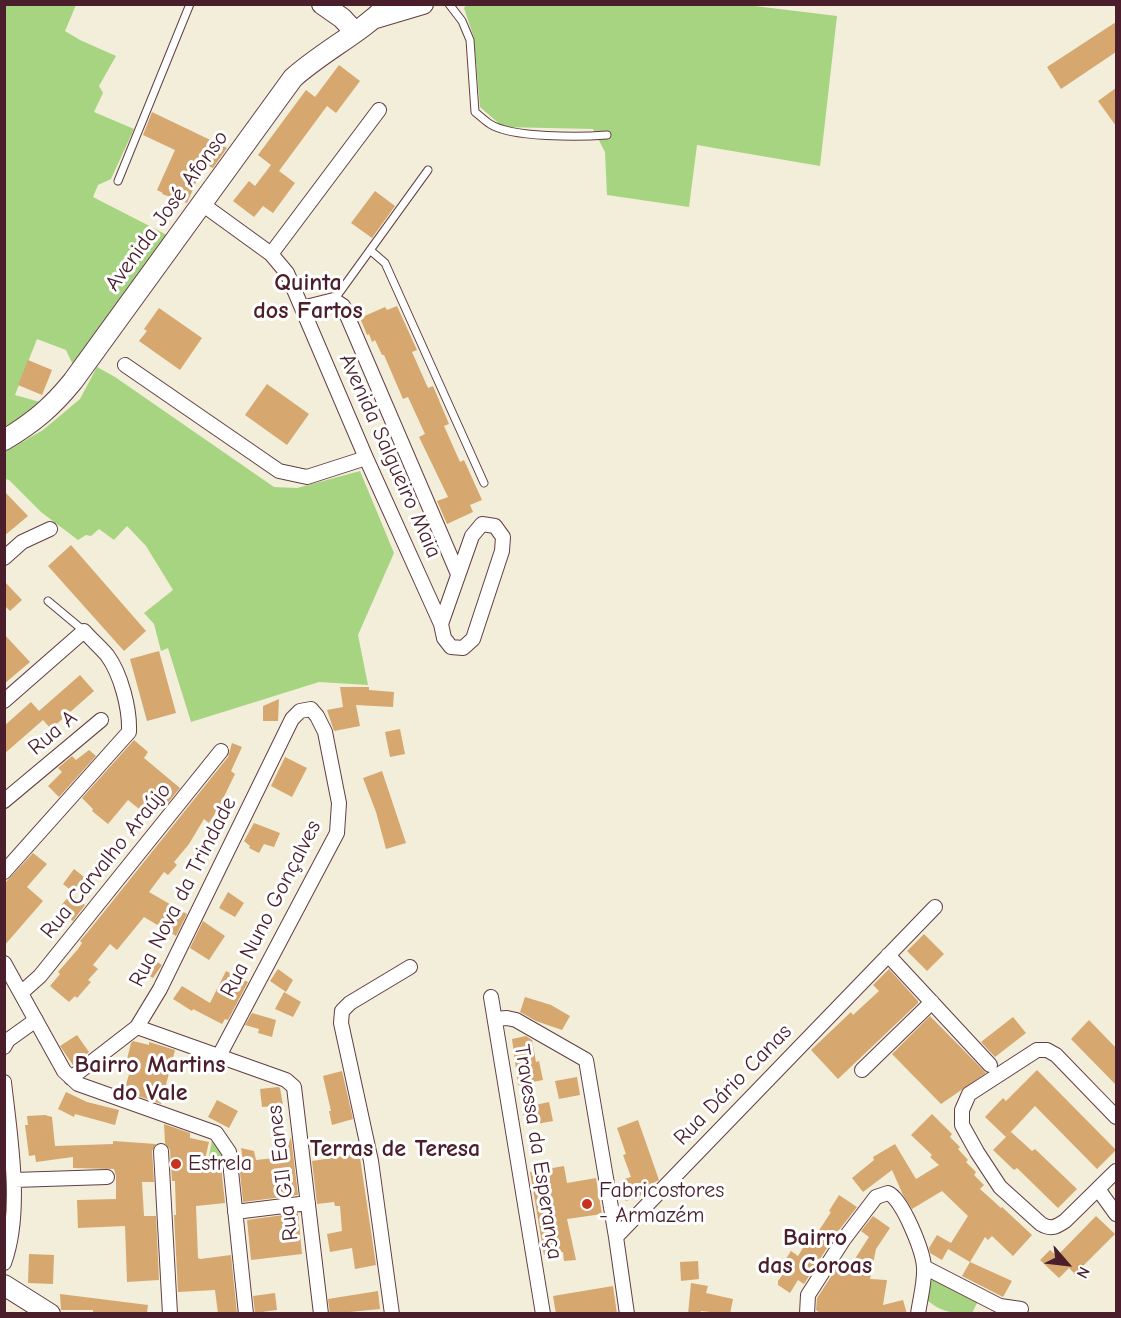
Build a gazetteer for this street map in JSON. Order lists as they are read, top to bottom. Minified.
{"streets":{"street":["Avenida José Afonso","Avenida Salgueiro Maia","Rua A","Rua Carvalho Araújo","Rua Nova da Trindade","Rua Nuno Gonçalves","Rua Dário Canas","Travessa da Esperança","Rua GIl Eanes"]},"crossings":[["Avenida José Afonso","Avenida Salgueiro Maia"],["Rua Nova da Trindade","Rua Nuno Gonçalves"],["Rua Nova da Trindade","Rua GIl Eanes"],["Rua Nuno Gonçalves","Rua GIl Eanes"]],"districts":["Quinta dos Fartos","Bairro Martins do Vale","Terras de Teresa","Bairro das Coroas"],"places":["Estrela","Fabricostores - Armazém"],"north":"bottom right"}
